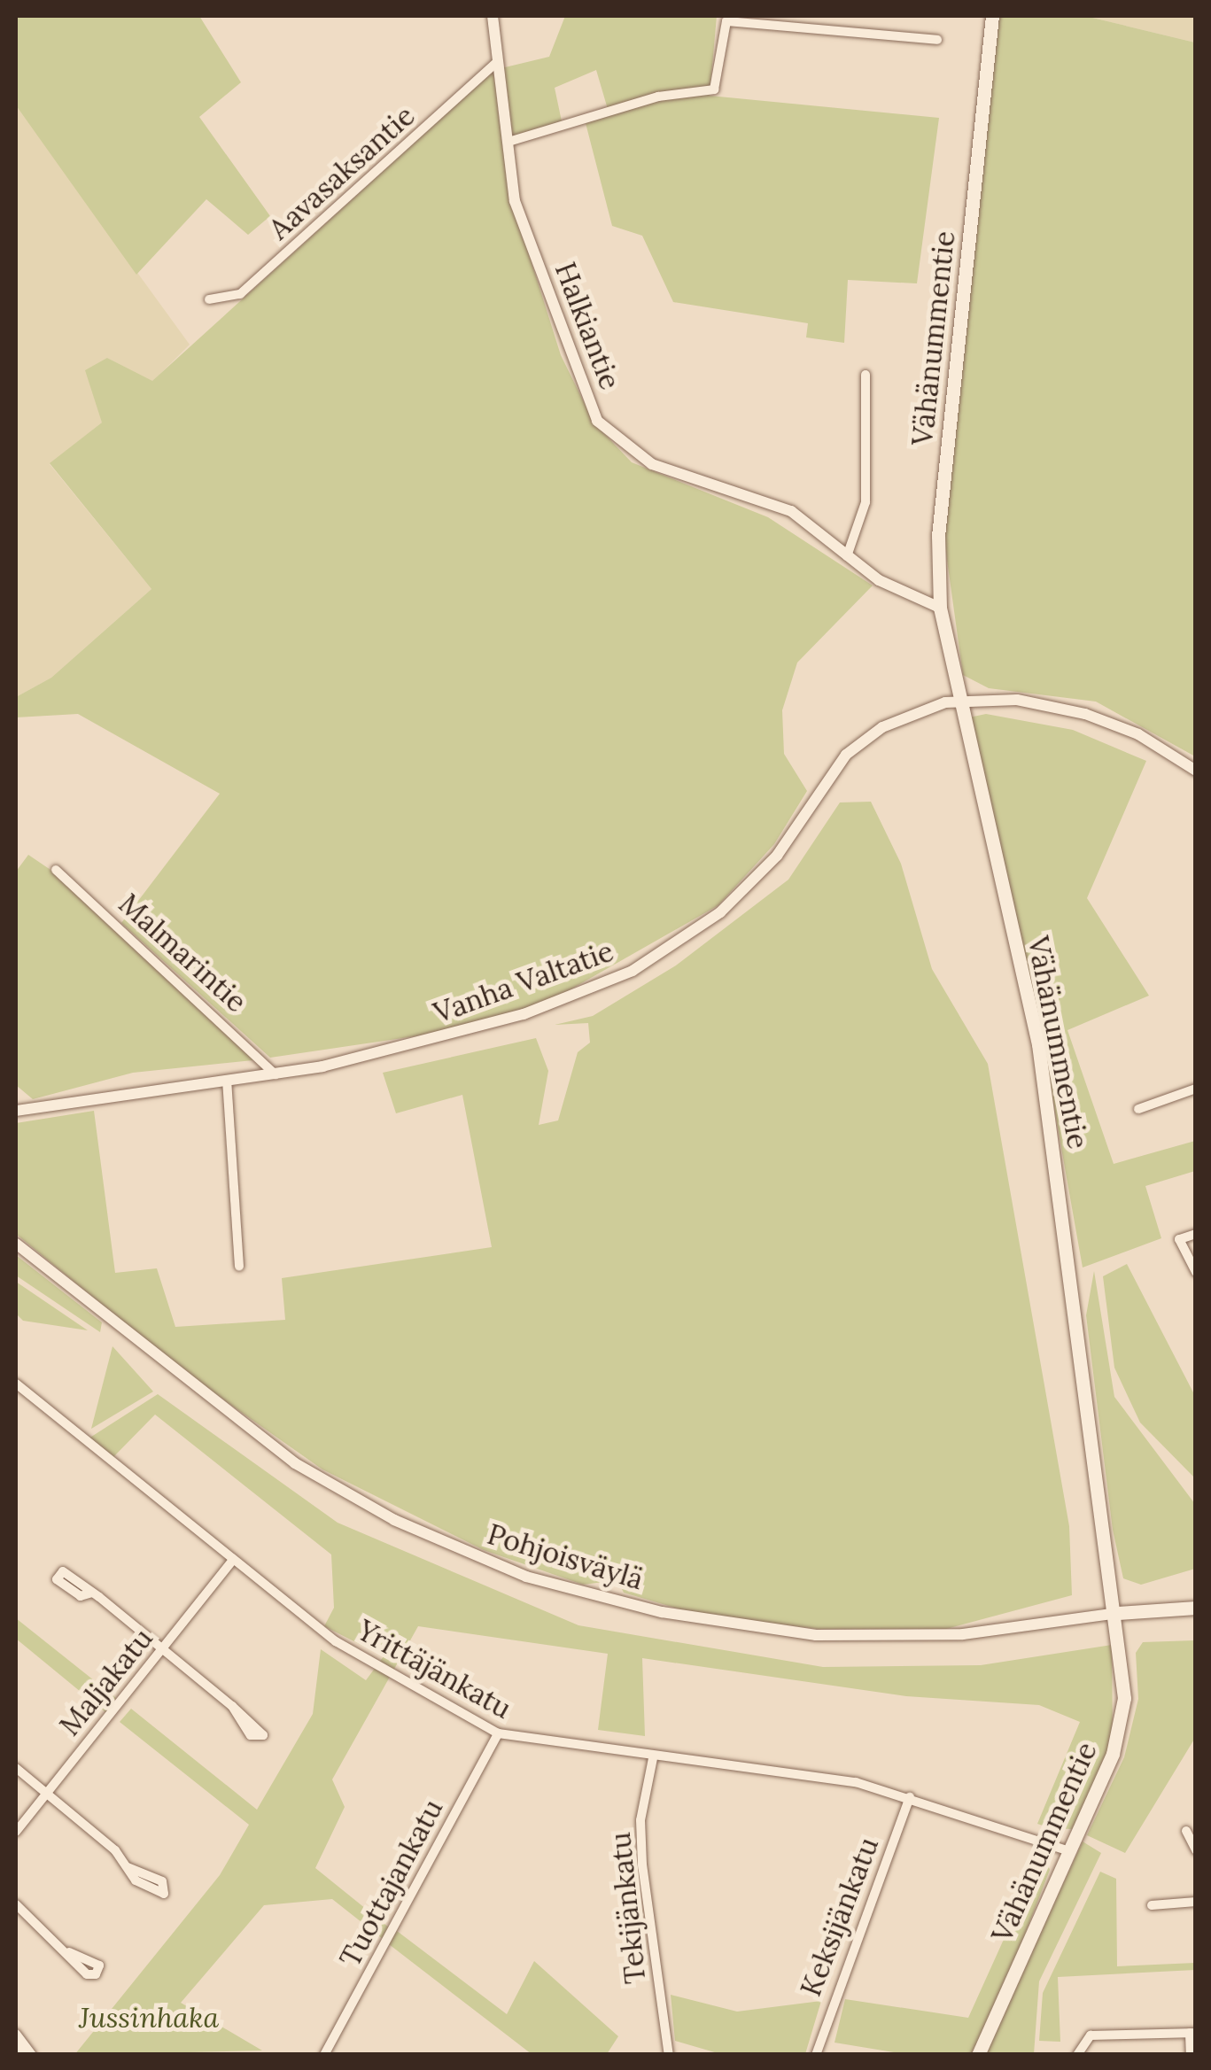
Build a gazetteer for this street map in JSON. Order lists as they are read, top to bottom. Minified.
{"streets":{"main road":["Vähänummentie","Pohjoisväylä"],"street":["Aavasaksantie","Halkiantie","Malmarintie","Vanha Valtatie","Yrittäjänkatu","Maljakatu","Tuottajankatu","Tekijänkatu","Keksijänkatu"]},"crossings":[["Aavasaksantie","Halkiantie"],["Halkiantie","Vähänummentie"],["Vähänummentie","Vanha Valtatie"],["Vähänummentie","Pohjoisväylä"],["Vähänummentie","Yrittäjänkatu"],["Malmarintie","Vanha Valtatie"],["Yrittäjänkatu","Maljakatu"],["Yrittäjänkatu","Tuottajankatu"],["Yrittäjänkatu","Tekijänkatu"],["Yrittäjänkatu","Keksijänkatu"]],"parks":["Jussinhaka"]}
